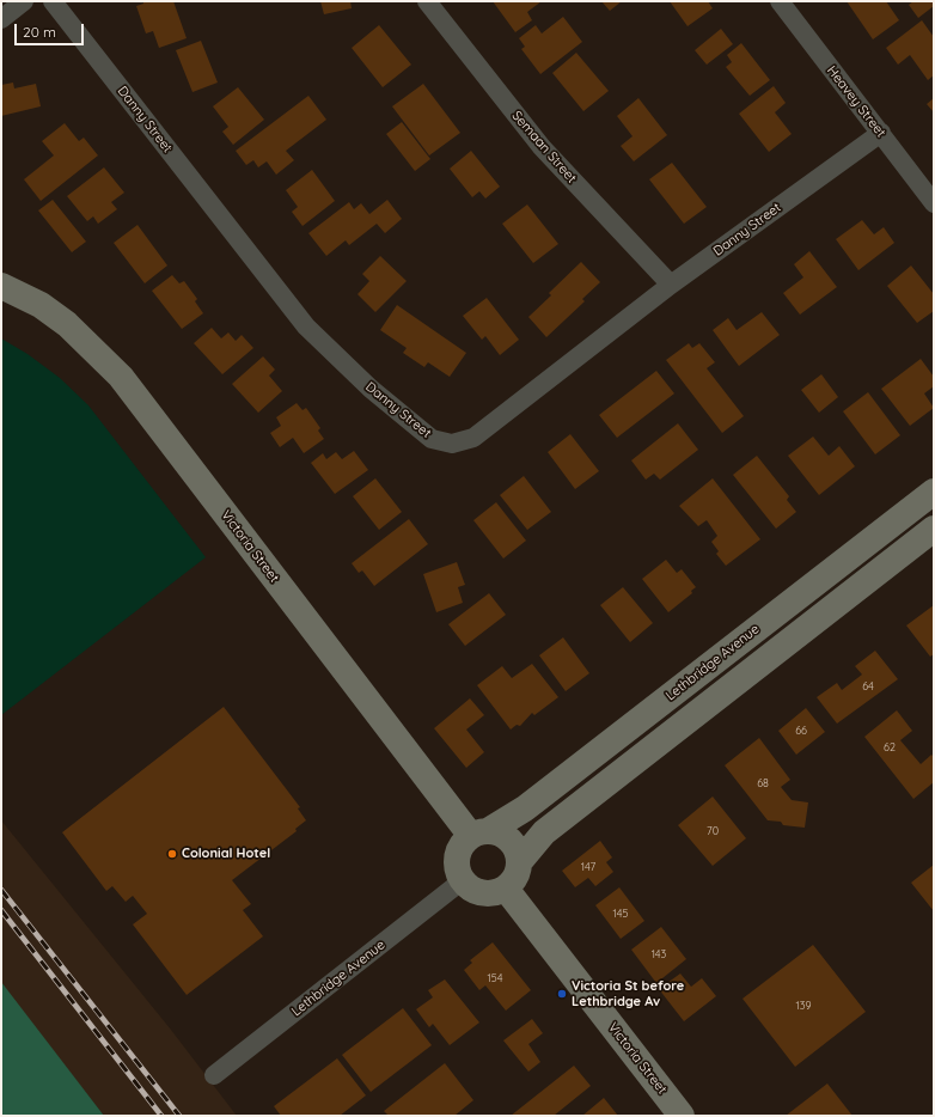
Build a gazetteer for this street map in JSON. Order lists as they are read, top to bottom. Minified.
{"streets":{"street":["Heavey Street","Danny Street","Semaan Street","Victoria Street","Lethbridge Avenue"]},"crossings":[["Heavey Street","Danny Street"],["Danny Street","Semaan Street"],["Victoria Street","Lethbridge Avenue"]],"places":["Colonial Hotel","Victoria St before Lethbridge Av"],"house_numbers":["64","66","62","68","70","147","145","143","154","139"],"scale_bar":"20 m"}
